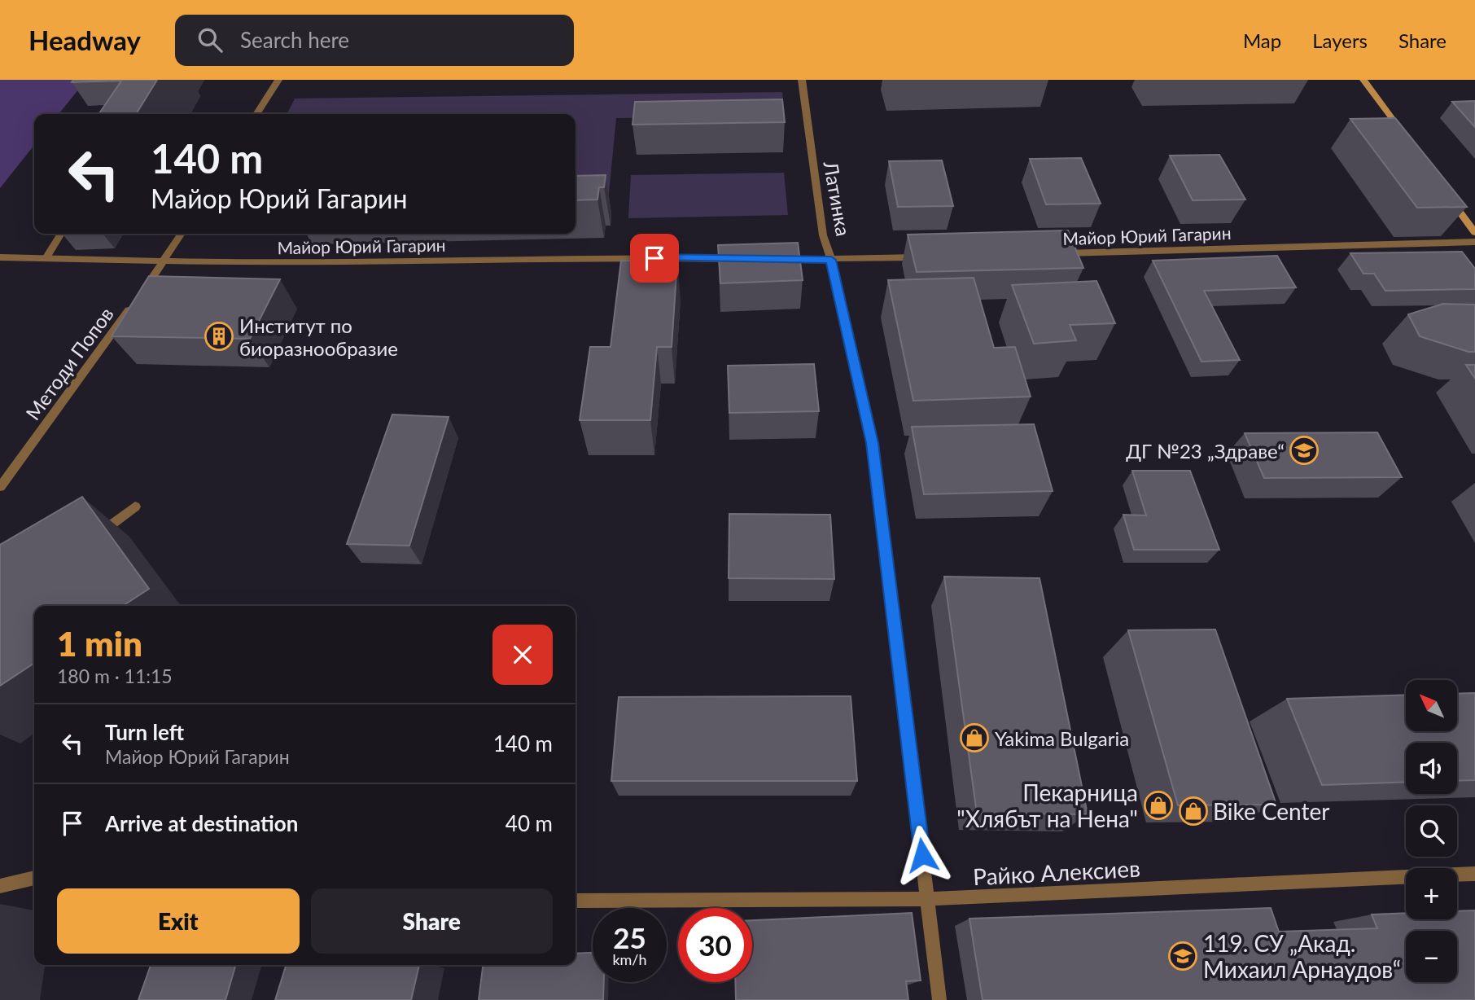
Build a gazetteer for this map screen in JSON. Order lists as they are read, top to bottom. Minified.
{"streets":{"street":["Латинка","Майор Юрий Гагарин","Методи Попов","Райко Алексиев"]},"crossings":[["Латинка","Райко Алексиев"],["Майор Юрий Гагарин","Методи Попов"]],"places":{"building":["Институт по биоразнообразие"],"school or university":["ДГ №23 „Здраве“","119. СУ „Акад. Михаил Арнаудов“"],"shop":["Yakima Bulgaria","Пекарница \"Хлябът на Нена\"","Bike Center"]},"north":"top left","page":{"header":"Headway","search":"Search here","nav":["Map","Layers","Share"],"turn":["140 m","Майор Юрий Гагарин"],"heading":["1 min","180 m · 11:15"],"map_buttons":["+","−"],"list":[{"name":"Turn left","note":"Майор Юрий Гагарин","value":"140 m"},{"name":"Arrive at destination","value":"40 m"}],"buttons":["Exit","Share"],"speed":"25 km/h","limit":"30"}}
